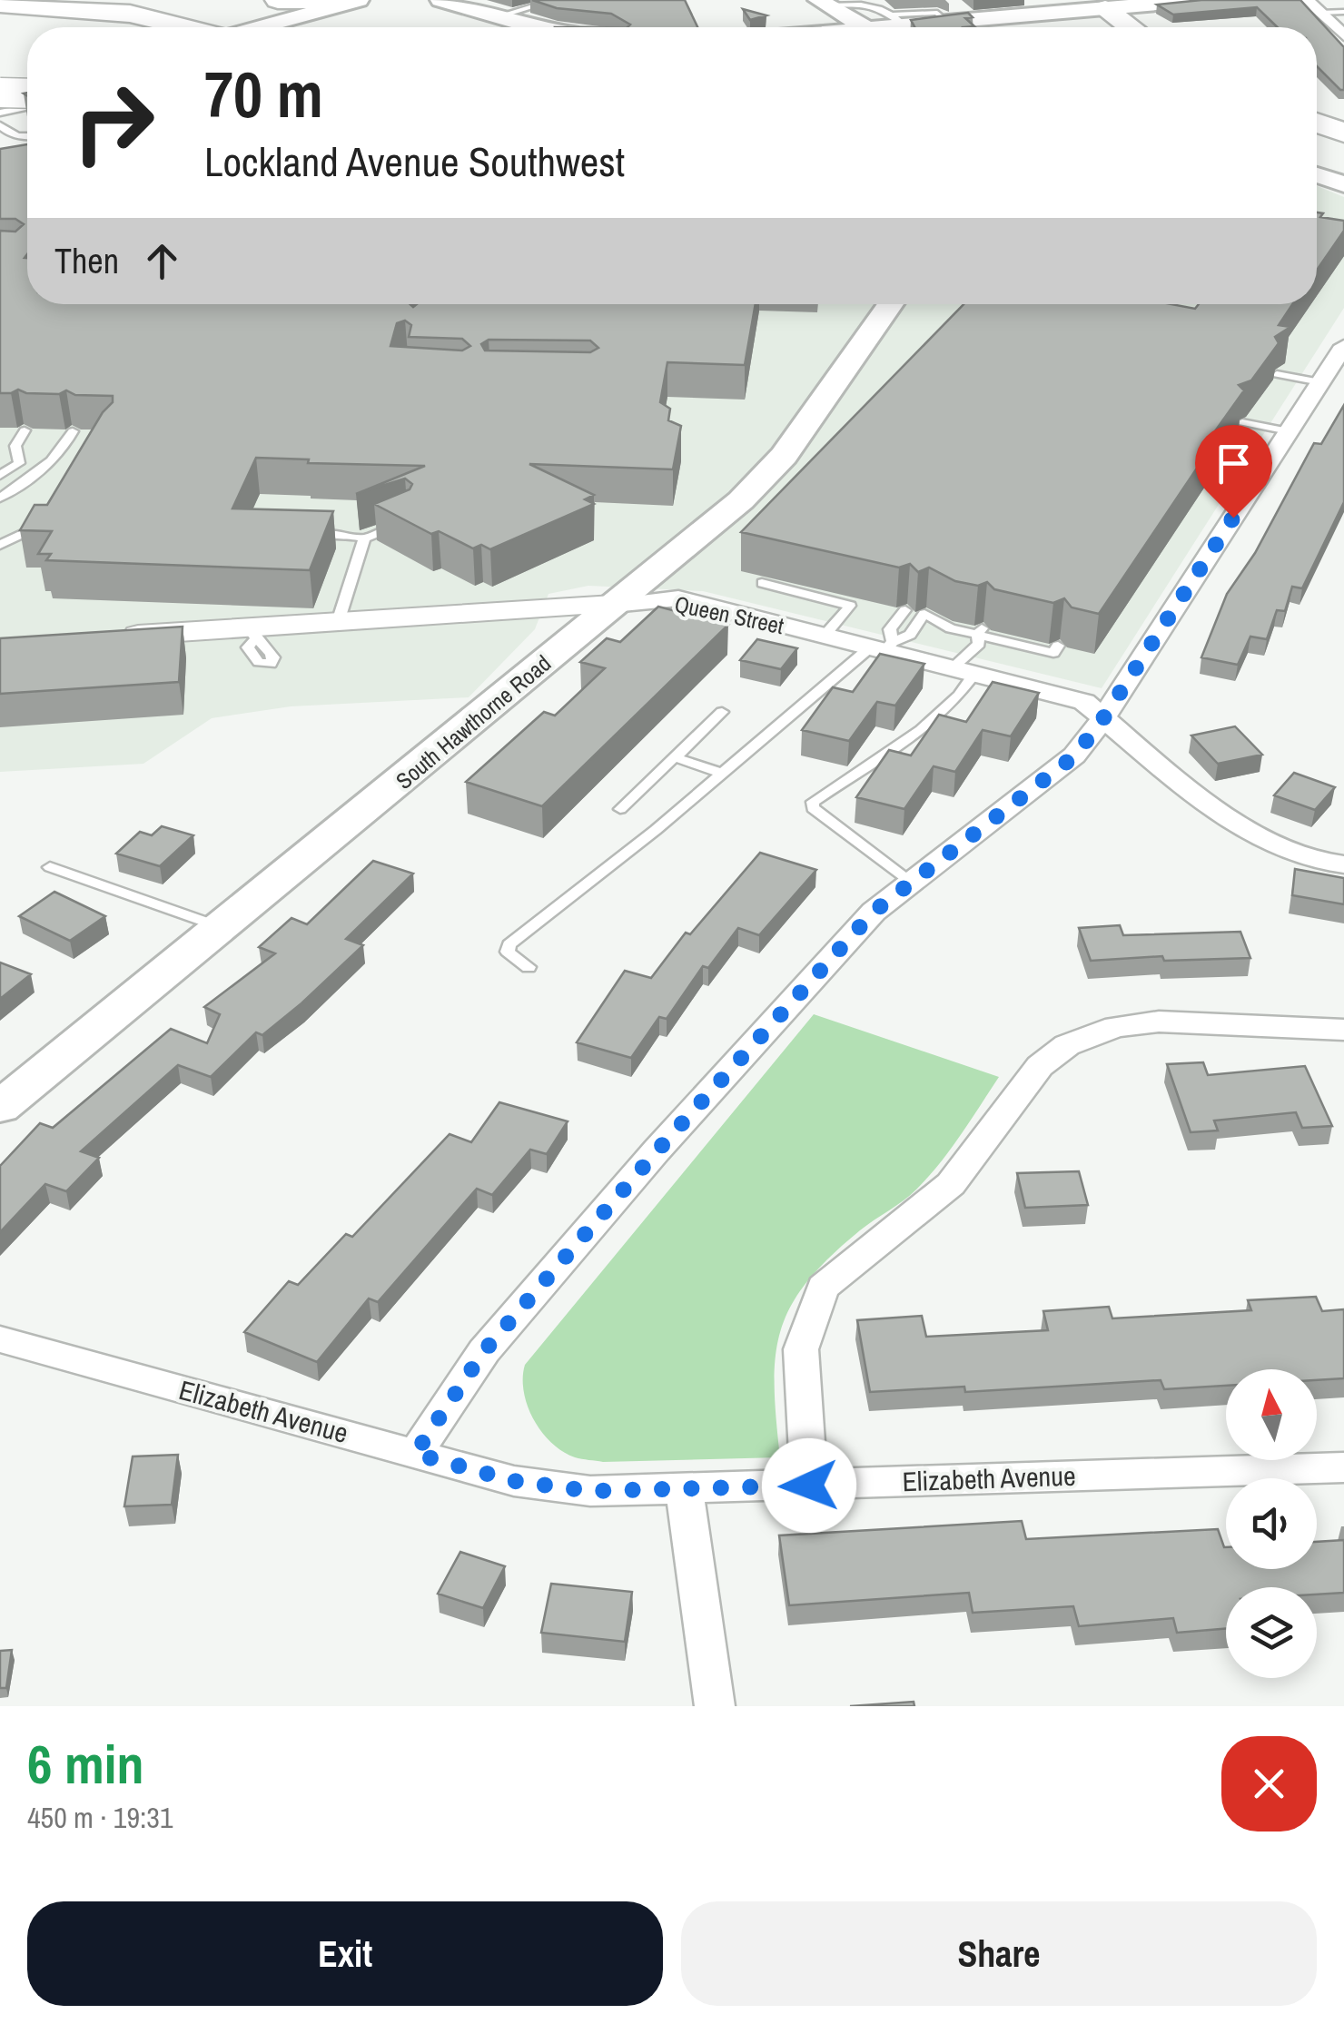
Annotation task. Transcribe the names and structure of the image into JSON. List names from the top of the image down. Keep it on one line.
{"streets":{"main road":["South Hawthorne Road"],"street":["Queen Street","Elizabeth Avenue"]},"crossings":[["Queen Street","South Hawthorne Road"]],"north":"top","page":{"turn":["70 m","Lockland Avenue Southwest"],"then":"Then","heading":["6 min","450 m · 19:31"],"buttons":["Exit","Share"]}}
